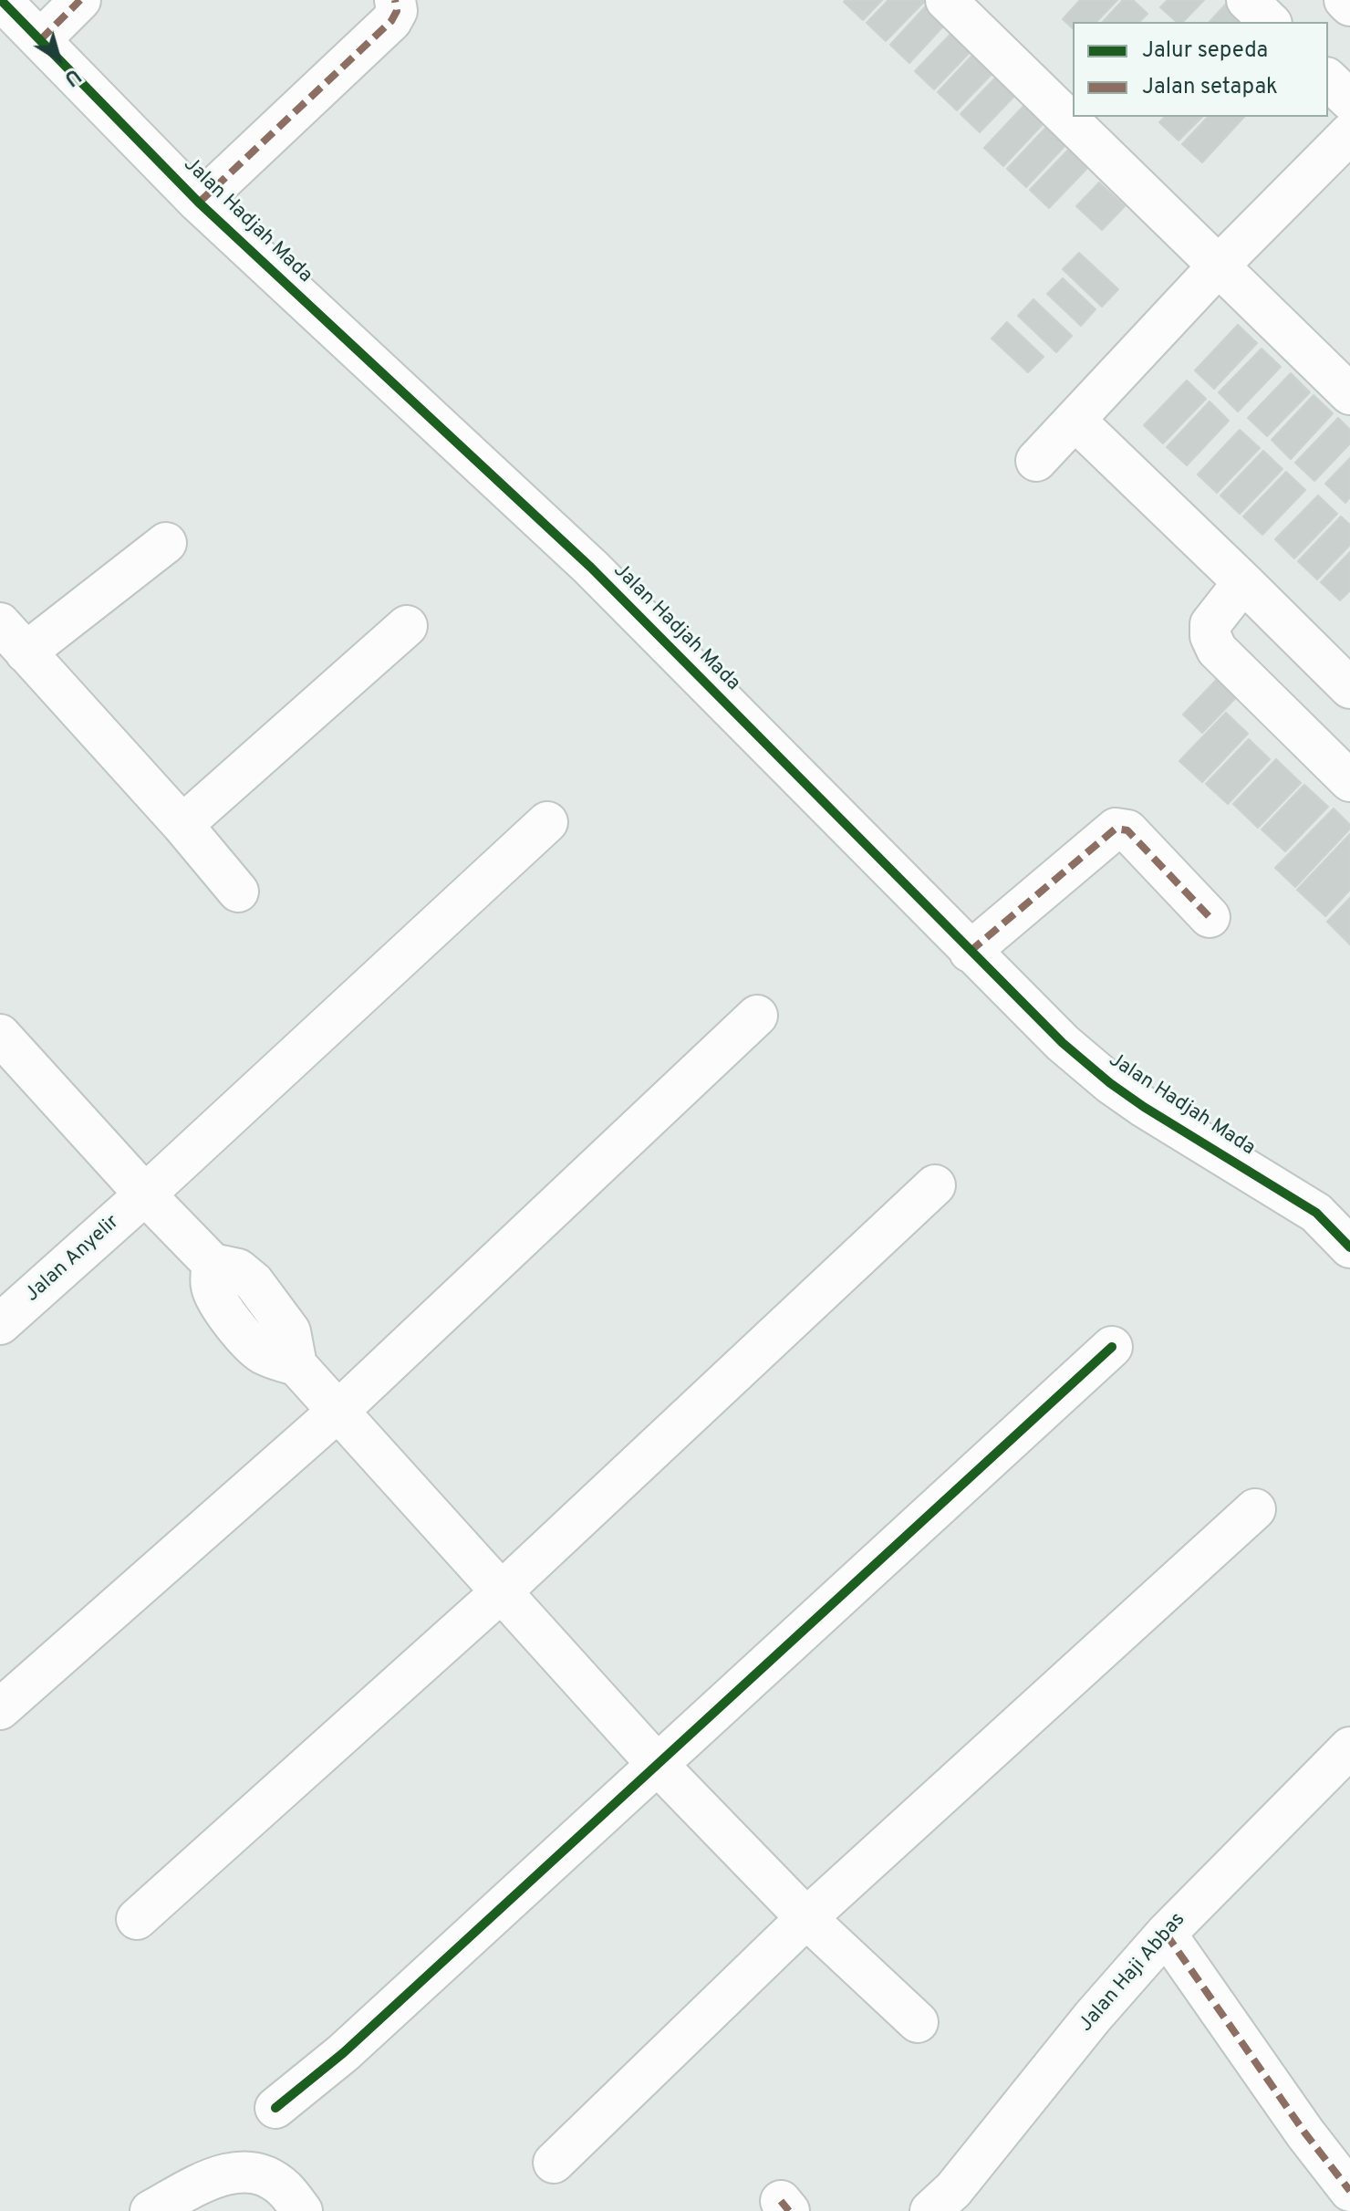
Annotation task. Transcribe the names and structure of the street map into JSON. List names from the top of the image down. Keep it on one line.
{"streets":{"street":["Jalan Hadjah Mada","Jalan Anyelir","Jalan Haji Abbas"]},"legend":["Jalur sepeda","Jalan setapak"],"north":"bottom right"}
